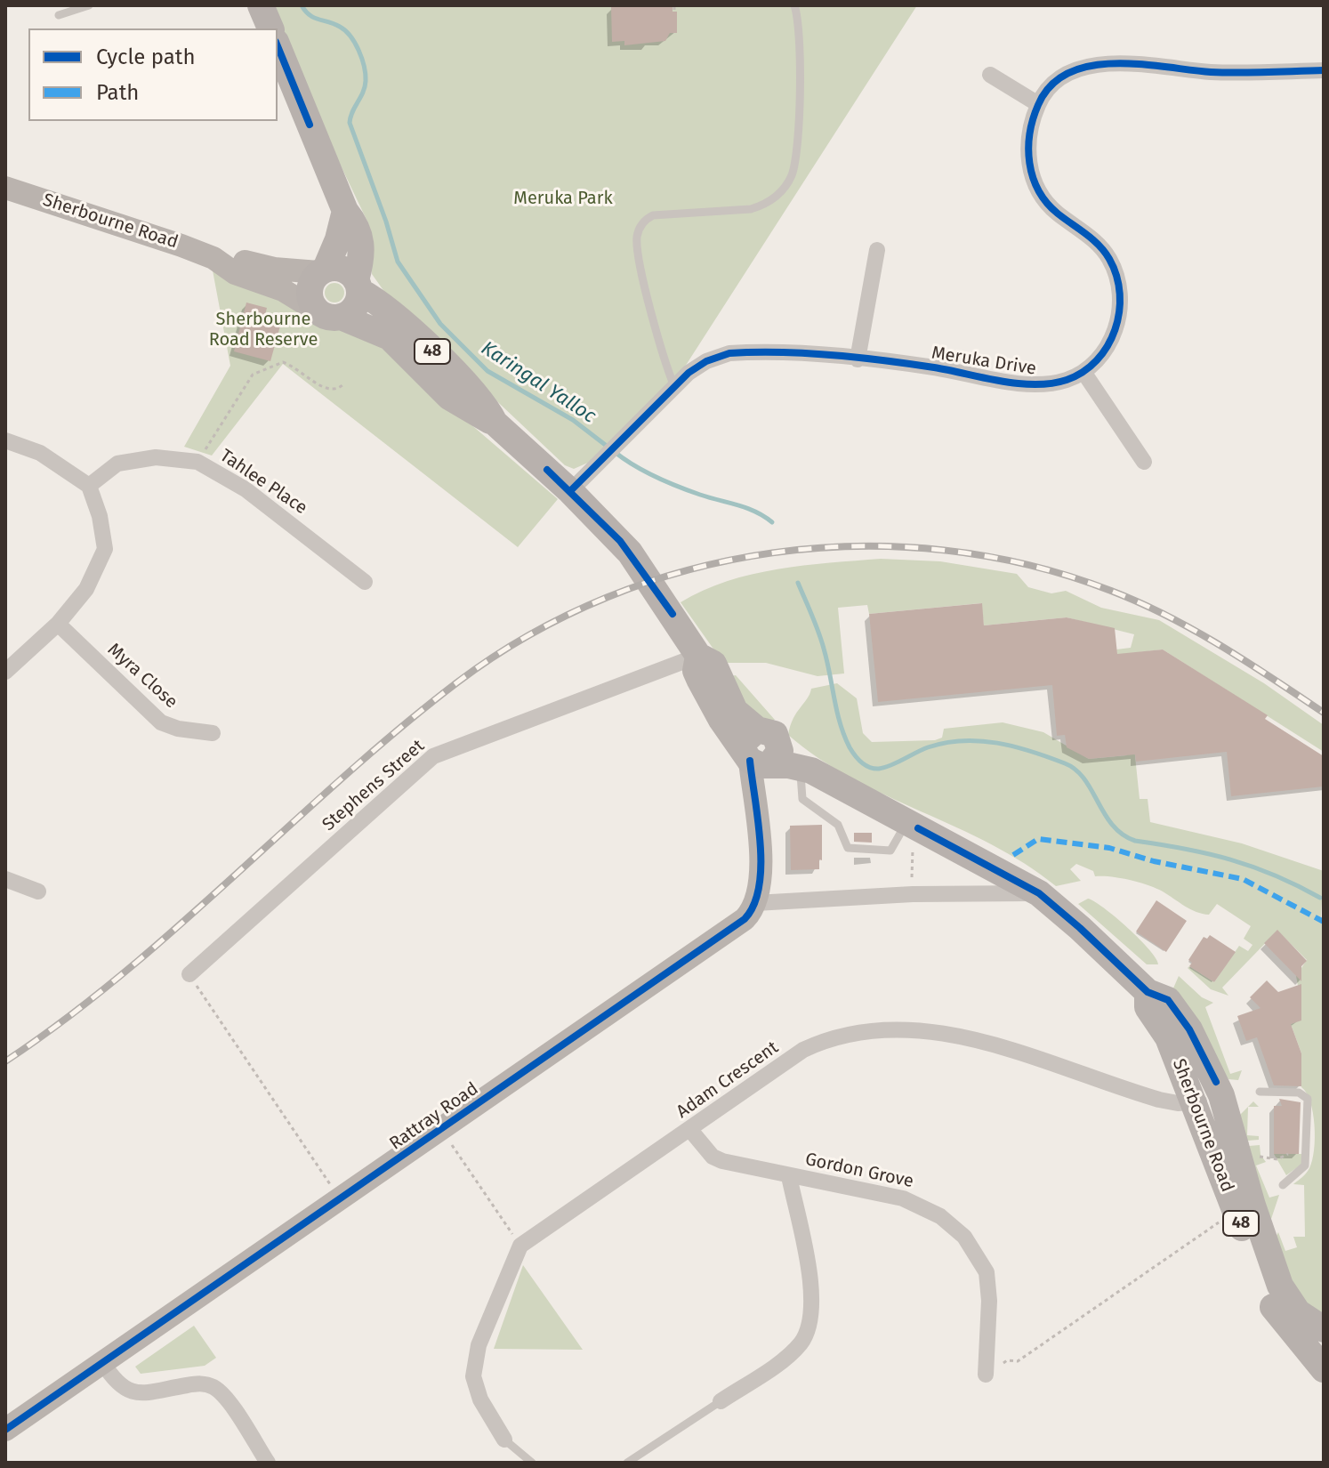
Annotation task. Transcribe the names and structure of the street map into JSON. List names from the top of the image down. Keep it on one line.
{"streets":{"main road":["Sherbourne Road","48"],"street":["Meruka Drive","Tahlee Place","Myra Close","Stephens Street","Adam Crescent","Rattray Road","Gordon Grove"]},"crossings":[["Sherbourne Road","48"],["Sherbourne Road","Meruka Drive"],["Sherbourne Road","Stephens Street"],["Sherbourne Road","Adam Crescent"],["Adam Crescent","Gordon Grove"]],"water":["Karingal Yalloc"],"parks":["Meruka Park","Sherbourne Road Reserve"],"legend":["Cycle path","Path"]}
